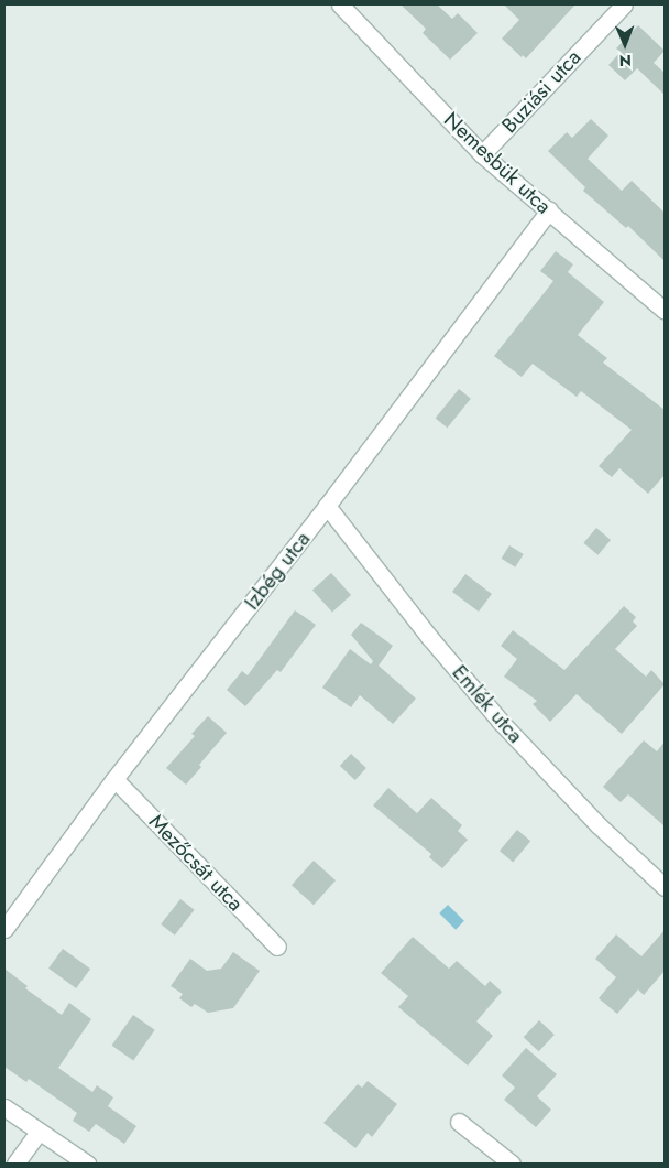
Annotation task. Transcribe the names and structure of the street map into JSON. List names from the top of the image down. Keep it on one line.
{"streets":{"street":["Buziási utca","Nemesbük utca","Izbég utca","Emlék utca","Mezőcsát utca"]},"crossings":[["Buziási utca","Nemesbük utca"],["Nemesbük utca","Izbég utca"],["Izbég utca","Emlék utca"],["Izbég utca","Mezőcsát utca"]],"north":"bottom"}
